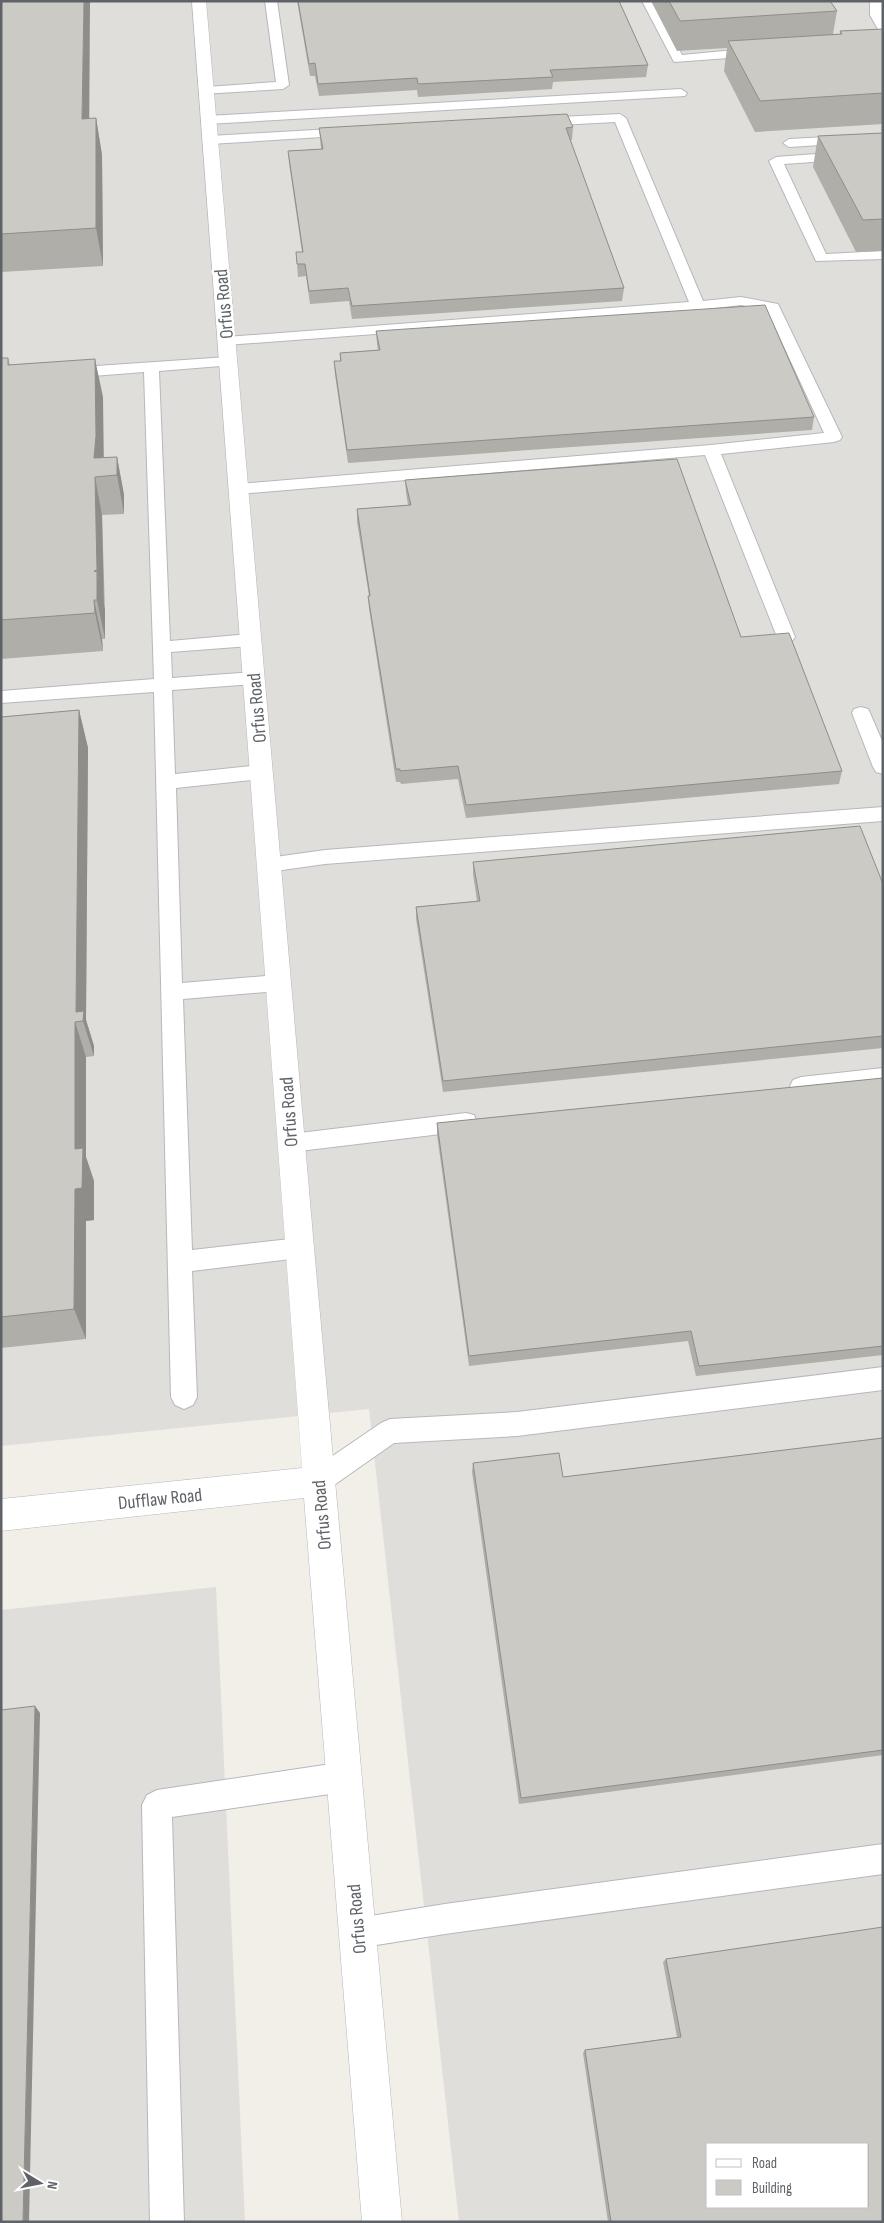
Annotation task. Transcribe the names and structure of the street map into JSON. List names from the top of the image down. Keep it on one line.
{"streets":{"street":["Orfus Road","Dufflaw Road"]},"crossings":[["Orfus Road","Dufflaw Road"]],"legend":["Road","Building"],"north":"right"}
